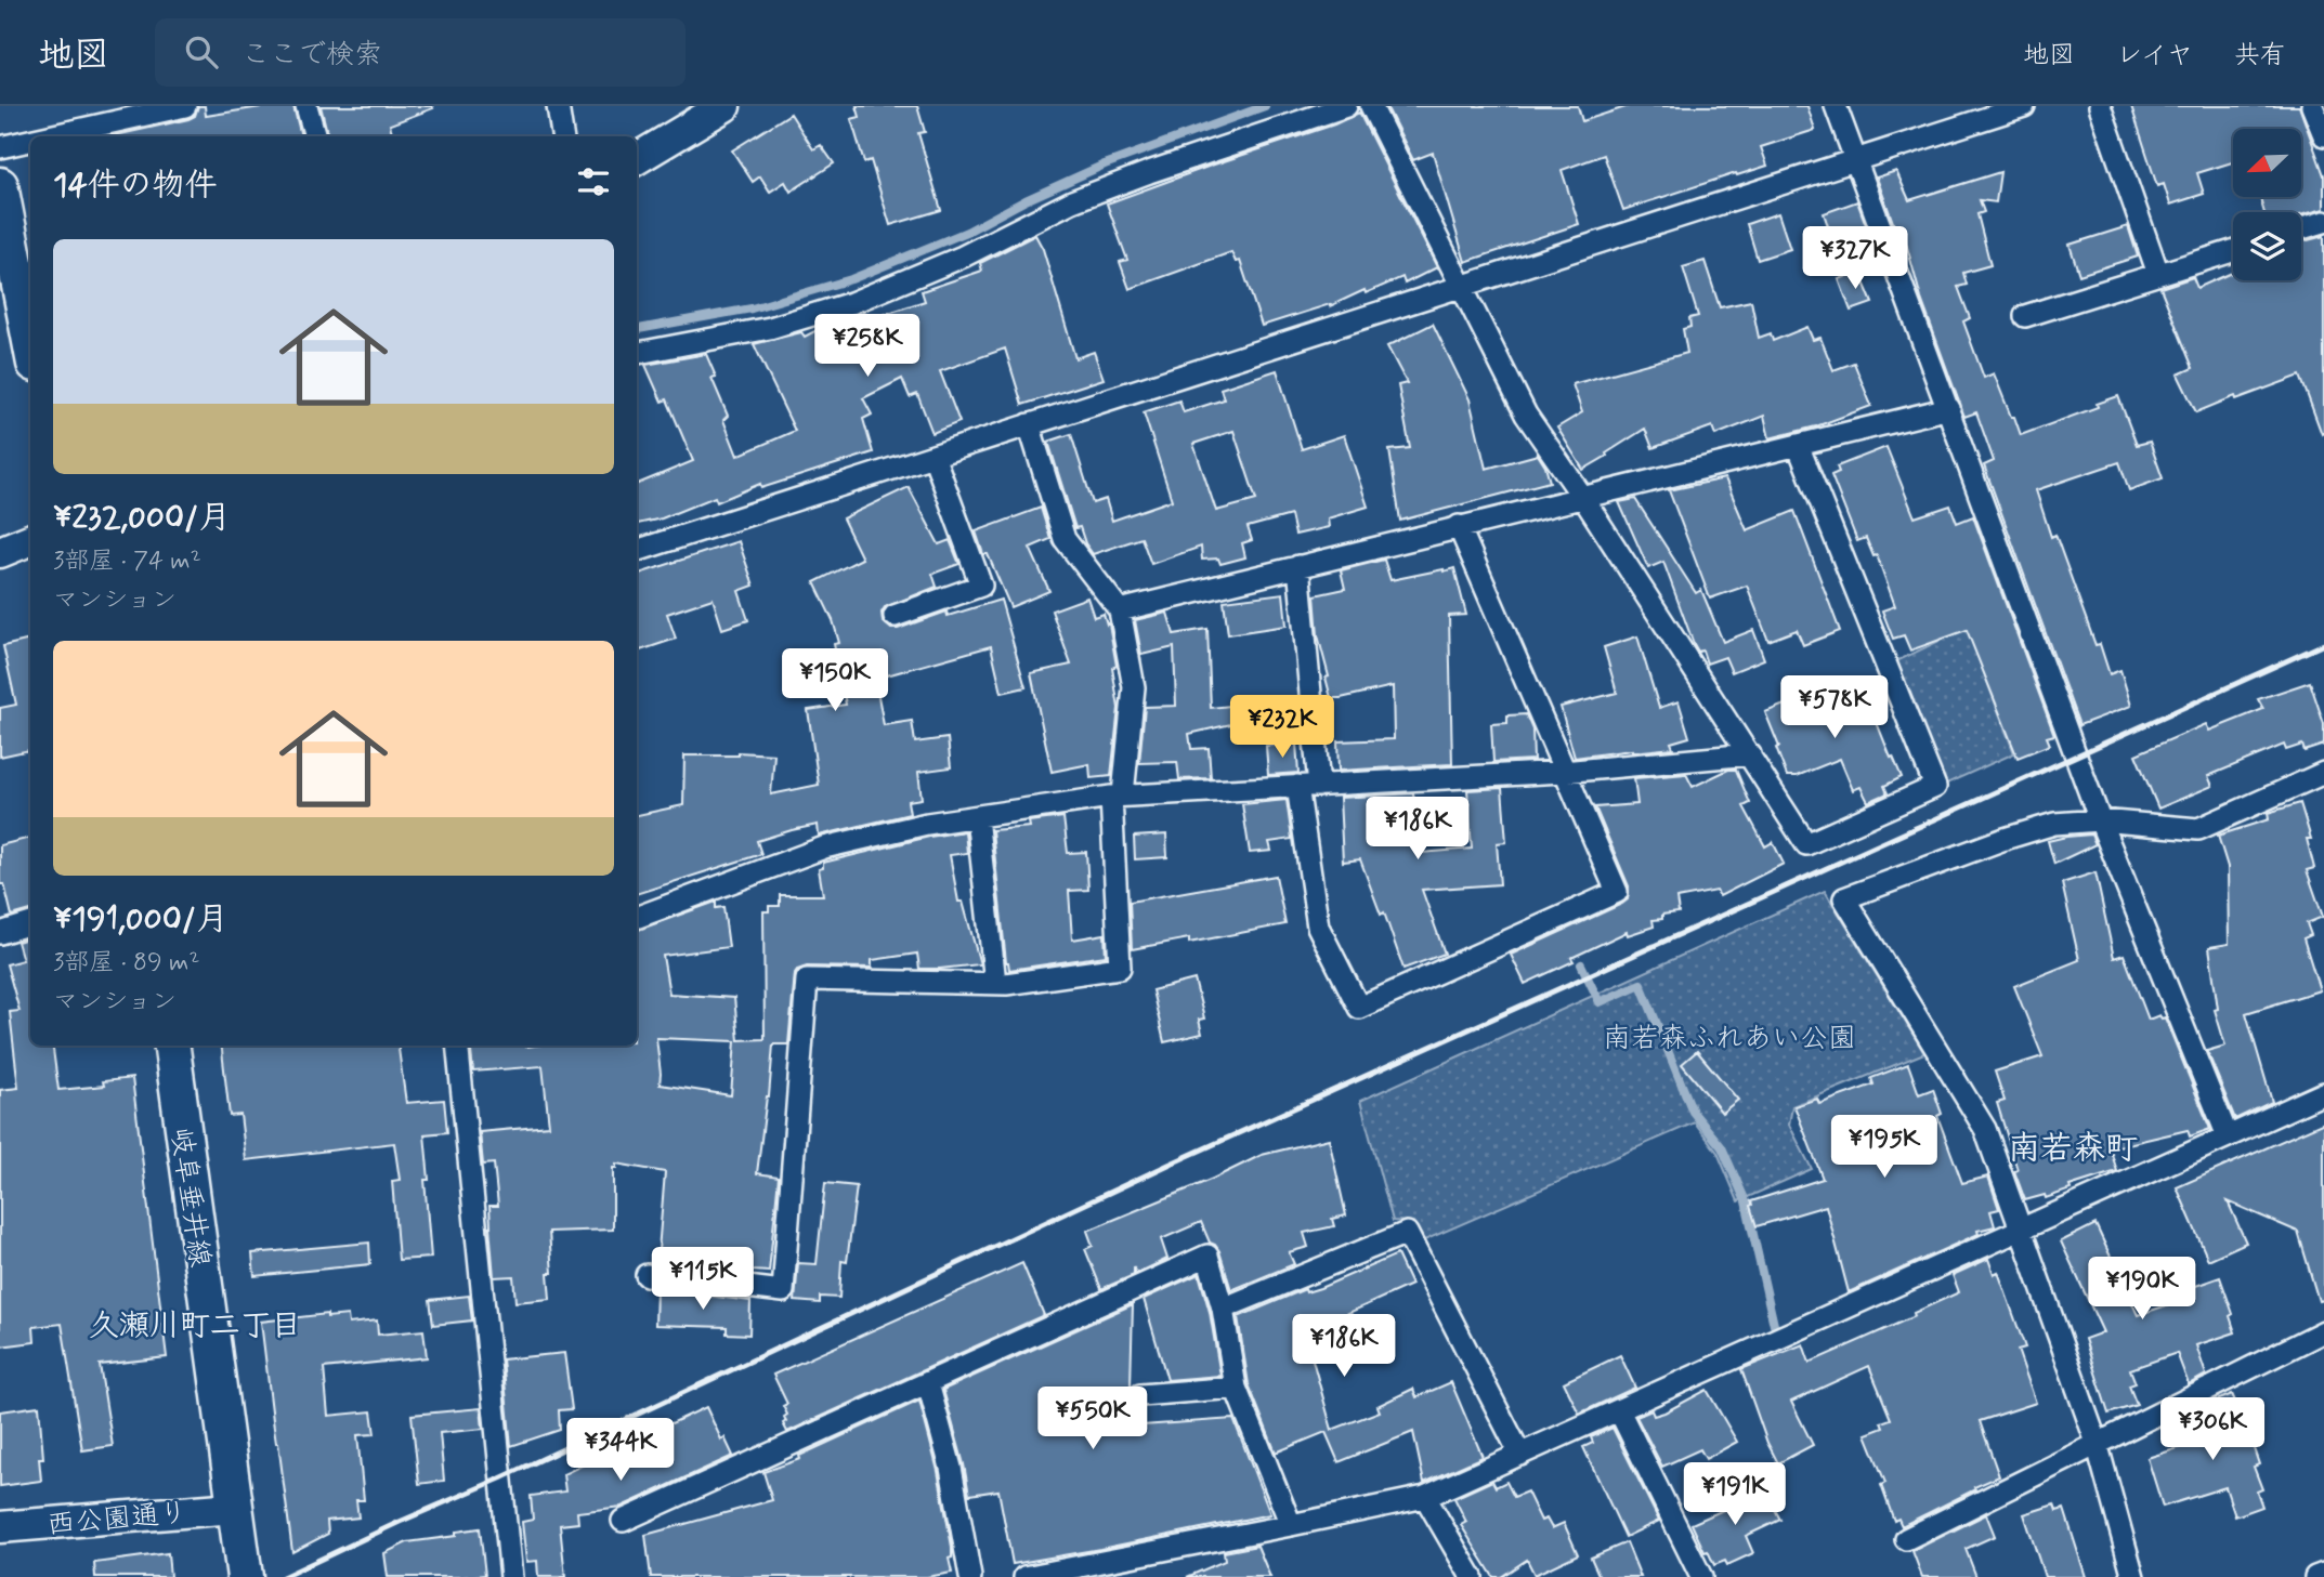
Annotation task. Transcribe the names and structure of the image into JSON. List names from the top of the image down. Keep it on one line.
{"streets":{"main road":["岐阜垂井線"],"street":["西公園通り"]},"crossings":[["岐阜垂井線","西公園通り"]],"districts":["南若森町","久瀬川町二丁目"],"parks":["南若森ふれあい公園"],"north":"bottom left","page":{"header":"地図","search":"ここで検索","nav":["地図","レイヤ","共有"],"heading":"14件の物件","price":["¥327K","¥258K","¥150K","¥578K","¥232K","¥186K","¥195K","¥115K","¥190K","¥186K","¥550K","¥306K","¥344K","¥191K"],"list":[{"name":"¥232,000/月","note":"3部屋 · 74 m² · マンション"},{"name":"¥191,000/月","note":"3部屋 · 89 m² · マンション"}]}}
